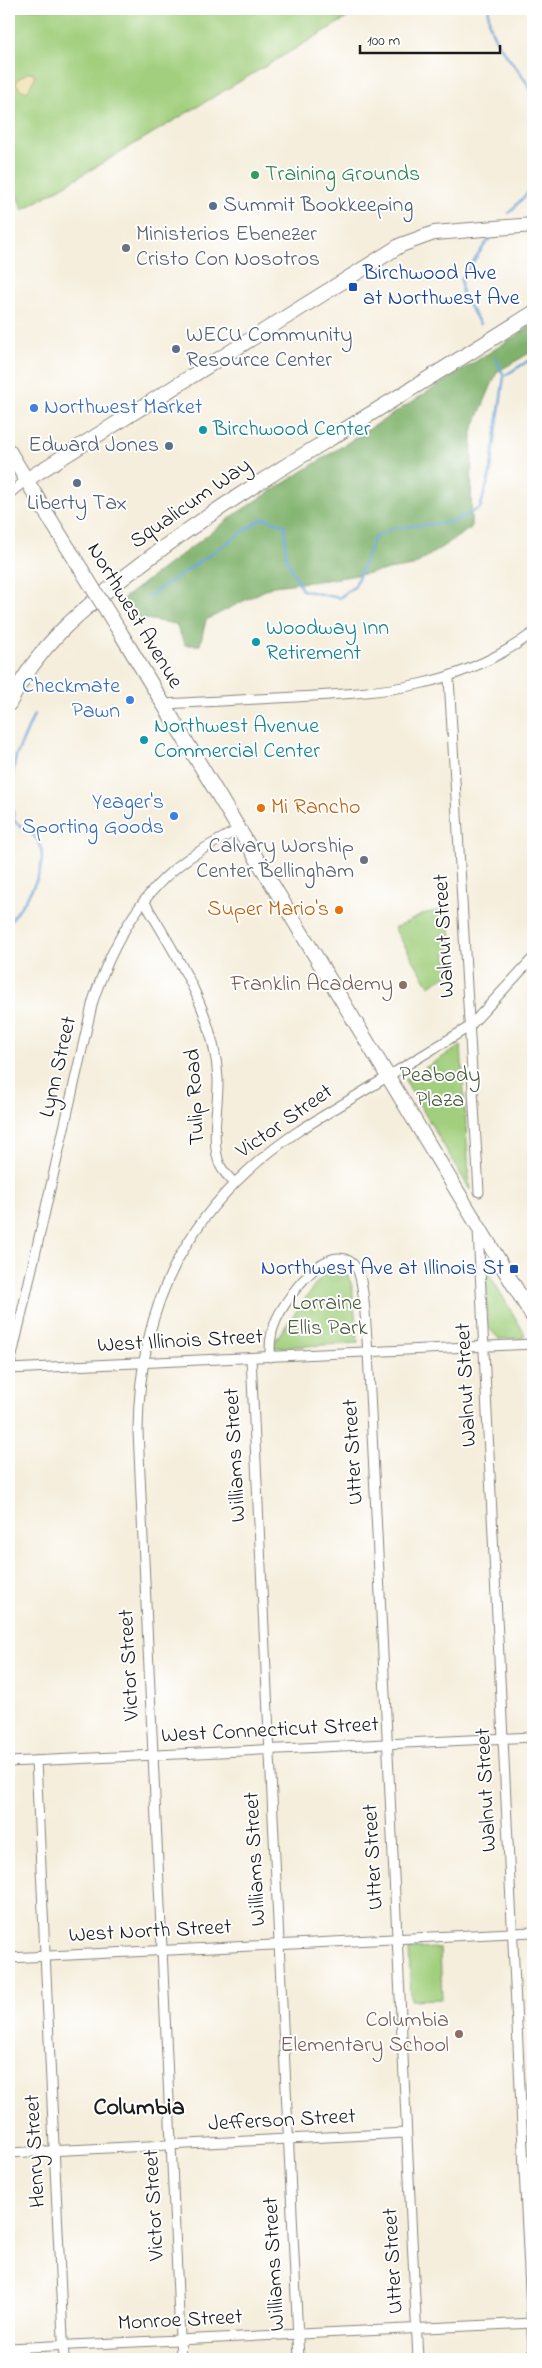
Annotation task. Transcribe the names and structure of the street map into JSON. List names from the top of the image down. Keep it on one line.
{"streets":{"street":["Squalicum Way","Northwest Avenue","Walnut Street","Lynn Street","Tulip Road","Victor Street","West Illinois Street","Utter Street","Williams Street","West Connecticut Street","West North Street","Jefferson Street","Henry Street","Monroe Street"]},"crossings":[["Northwest Avenue","Walnut Street"],["Northwest Avenue","Lynn Street"],["Northwest Avenue","Victor Street"],["Walnut Street","Victor Street"],["Walnut Street","West Illinois Street"],["Walnut Street","West Connecticut Street"],["Walnut Street","West North Street"],["Walnut Street","Monroe Street"],["Lynn Street","Tulip Road"],["Lynn Street","West Illinois Street"],["Tulip Road","Victor Street"],["Victor Street","West Illinois Street"],["Victor Street","West Connecticut Street"],["Victor Street","West North Street"],["Victor Street","Jefferson Street"],["Victor Street","Monroe Street"],["West Illinois Street","Utter Street"],["West Illinois Street","Williams Street"],["Utter Street","West Connecticut Street"],["Utter Street","West North Street"],["Utter Street","Jefferson Street"],["Utter Street","Monroe Street"],["Williams Street","West Connecticut Street"],["Williams Street","West North Street"],["Williams Street","Jefferson Street"],["Williams Street","Monroe Street"],["West Connecticut Street","Henry Street"],["West North Street","Henry Street"],["Jefferson Street","Henry Street"],["Henry Street","Monroe Street"]],"districts":["Columbia"],"parks":["Peabody Plaza","Lorraine Ellis Park"],"places":{"other":["Training Grounds","Summit Bookkeeping","Ministerios Ebenezer Cristo Con Nosotros","WECU Community Resource Center","Northwest Market","Birchwood Center","Edward Jones","Liberty Tax","Woodway Inn Retirement","Checkmate Pawn","Northwest Avenue Commercial Center","Mi Rancho","Yeager's Sporting Goods","Calvary Worship Center Bellingham","Super Mario's","Franklin Academy","Columbia Elementary School"],"transit":["Birchwood Ave at Northwest Ave","Northwest Ave at Illinois St"]},"scale_bar":"100 m"}
